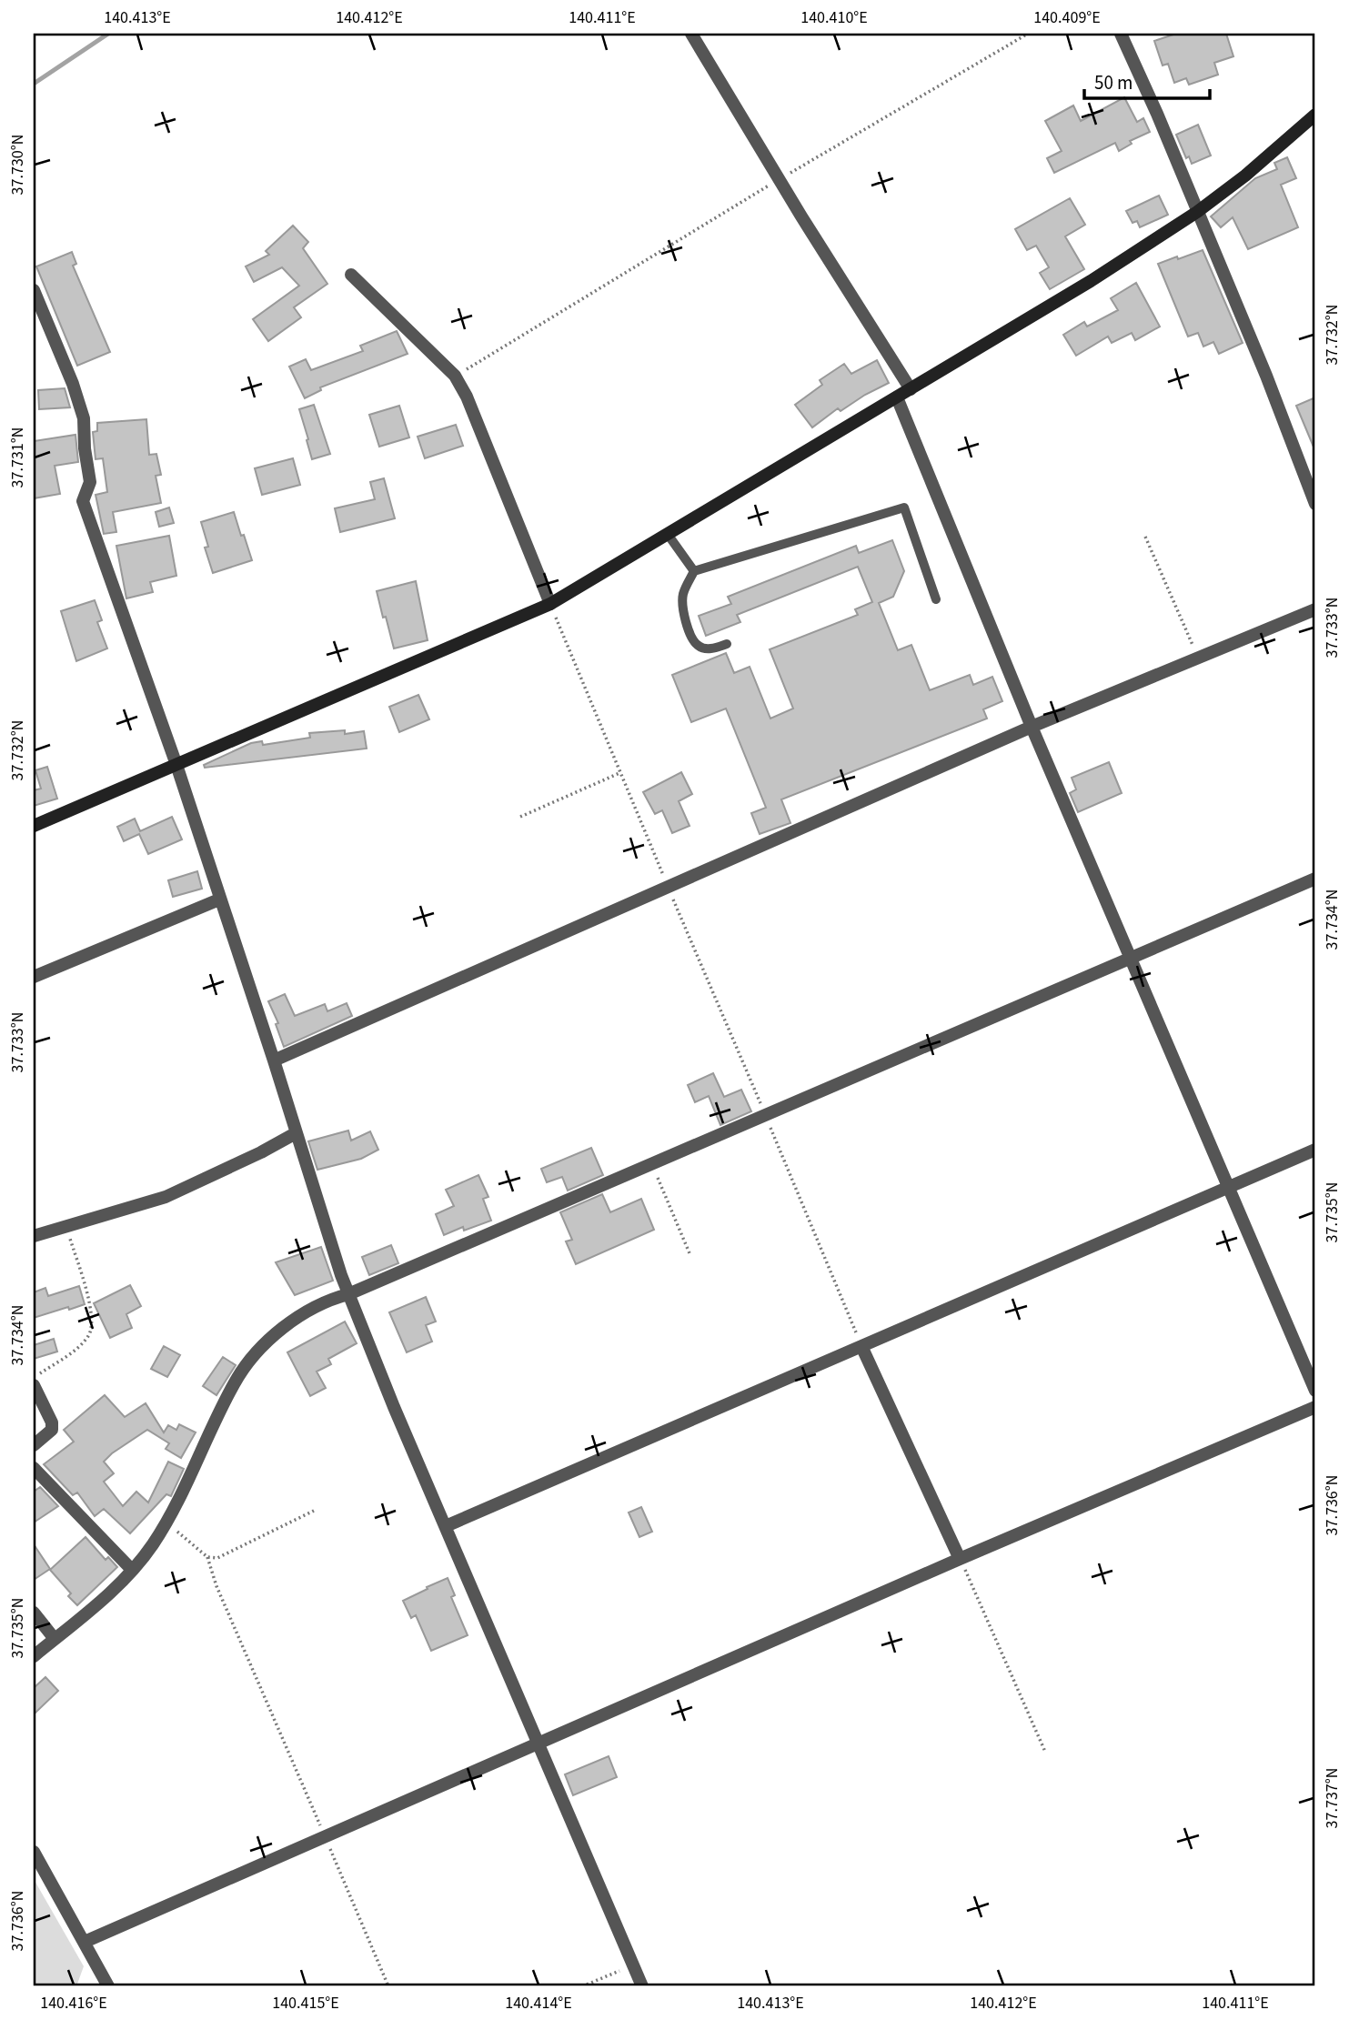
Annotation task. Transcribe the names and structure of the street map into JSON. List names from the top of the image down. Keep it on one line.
{"scale_bar":"50 m","coordinates":["140.413°E","140.412°E","140.411°E","140.410°E","140.409°E","37.730°N","37.732°N","37.731°N","37.733°N","37.734°N","37.735°N","37.736°N","37.737°N","140.416°E","140.415°E","140.414°E"]}
